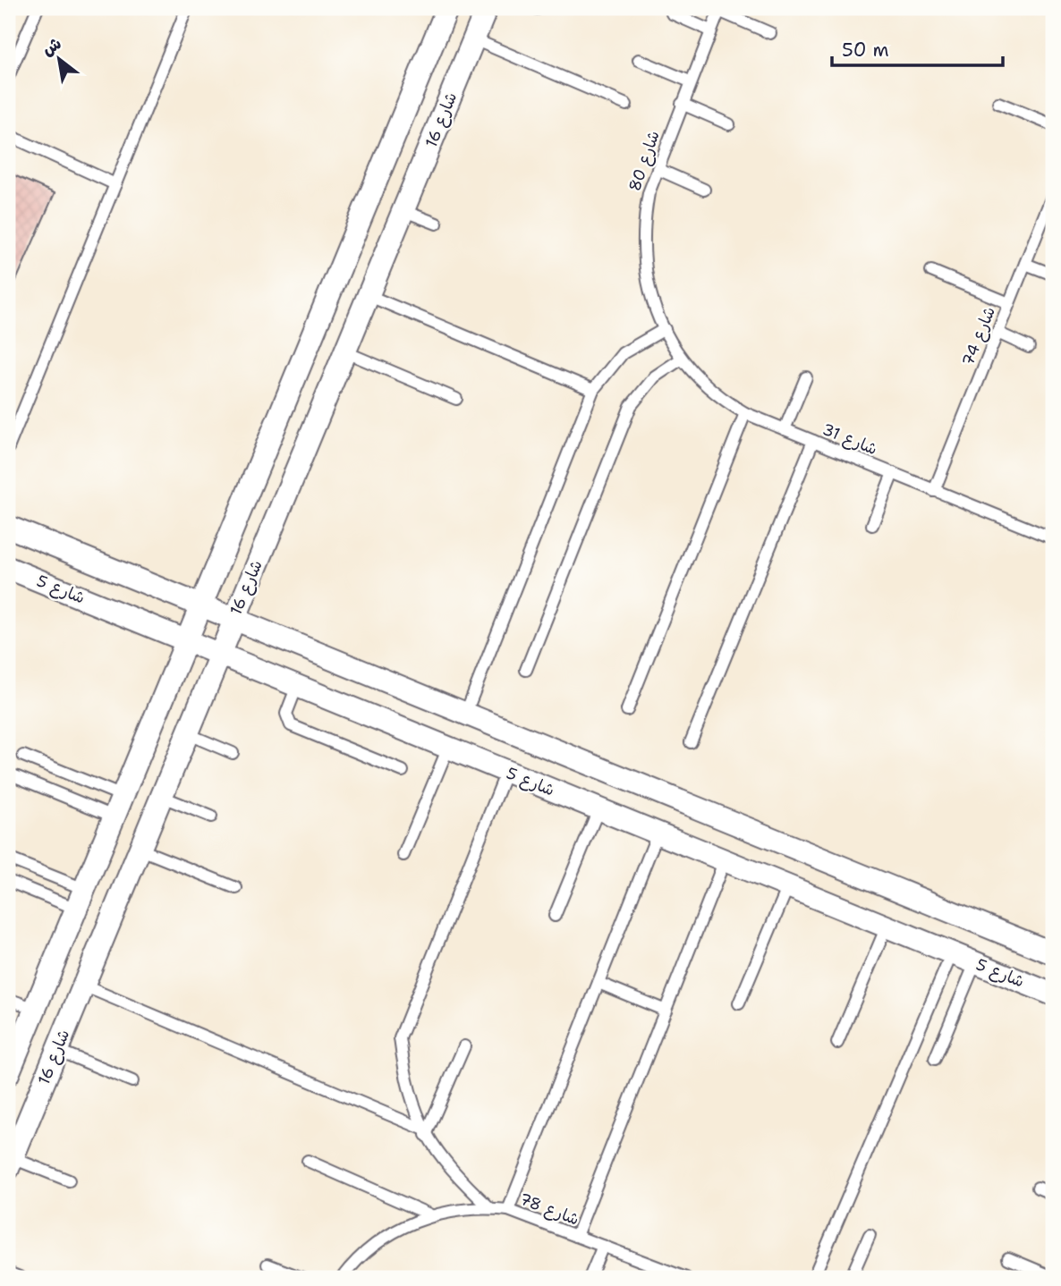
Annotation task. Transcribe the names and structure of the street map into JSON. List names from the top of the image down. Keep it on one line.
{"streets":{"street":["شارع 16","شارع 5"],"lane":["شارع 80","شارع 74","شارع 31","شارع 78"]},"crossings":[["شارع 16","شارع 5"],["شارع 80","شارع 31"],["شارع 74","شارع 31"]],"scale_bar":"50 m","north":"top left"}
